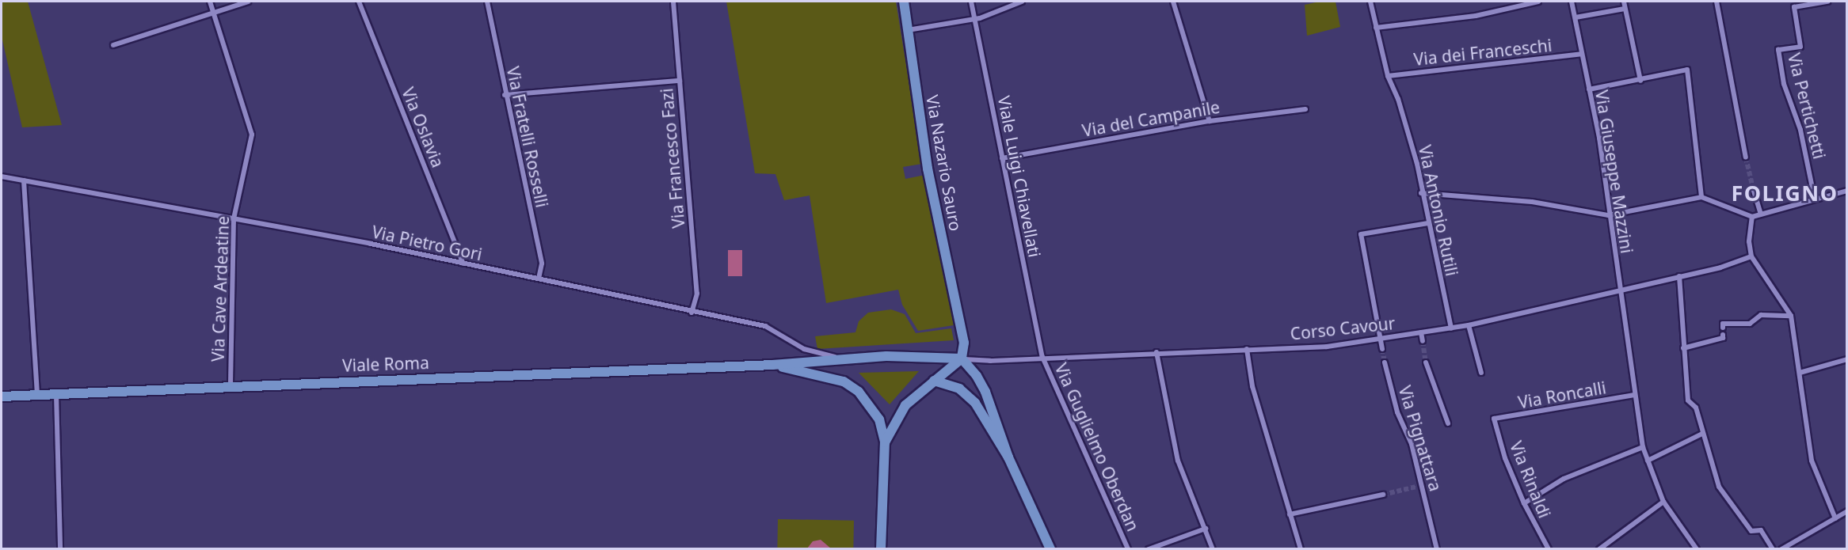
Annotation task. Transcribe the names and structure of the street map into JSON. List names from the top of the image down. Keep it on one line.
{"streets":{"main road":["Via Nazario Sauro","Viale Roma"],"street":["Via dei Franceschi","Via Pertichetti","Via del Campanile","Via Oslavia","Via Fratelli Rosselli","Via Francesco Fazi","Via Giuseppe Mazzini","Viale Luigi Chiavellati","Via Antonio Rutili","Via Pietro Gori","Via Cave Ardeatine","Corso Cavour","Via Roncalli","Via Pignattara","Via Guglielmo Oberdan","Via Rinaldi"]},"crossings":[["Via dei Franceschi","Via Giuseppe Mazzini"],["Via dei Franceschi","Via Antonio Rutili"],["Via del Campanile","Viale Luigi Chiavellati"],["Via Oslavia","Via Pietro Gori"],["Via Fratelli Rosselli","Via Pietro Gori"],["Via Francesco Fazi","Via Pietro Gori"],["Via Nazario Sauro","Corso Cavour"],["Via Giuseppe Mazzini","Corso Cavour"],["Via Giuseppe Mazzini","Via Roncalli"],["Viale Luigi Chiavellati","Corso Cavour"],["Viale Luigi Chiavellati","Via Guglielmo Oberdan"],["Via Antonio Rutili","Corso Cavour"],["Via Pietro Gori","Via Cave Ardeatine"],["Via Cave Ardeatine","Viale Roma"],["Corso Cavour","Via Guglielmo Oberdan"],["Via Roncalli","Via Rinaldi"]],"districts":["FOLIGNO"]}
